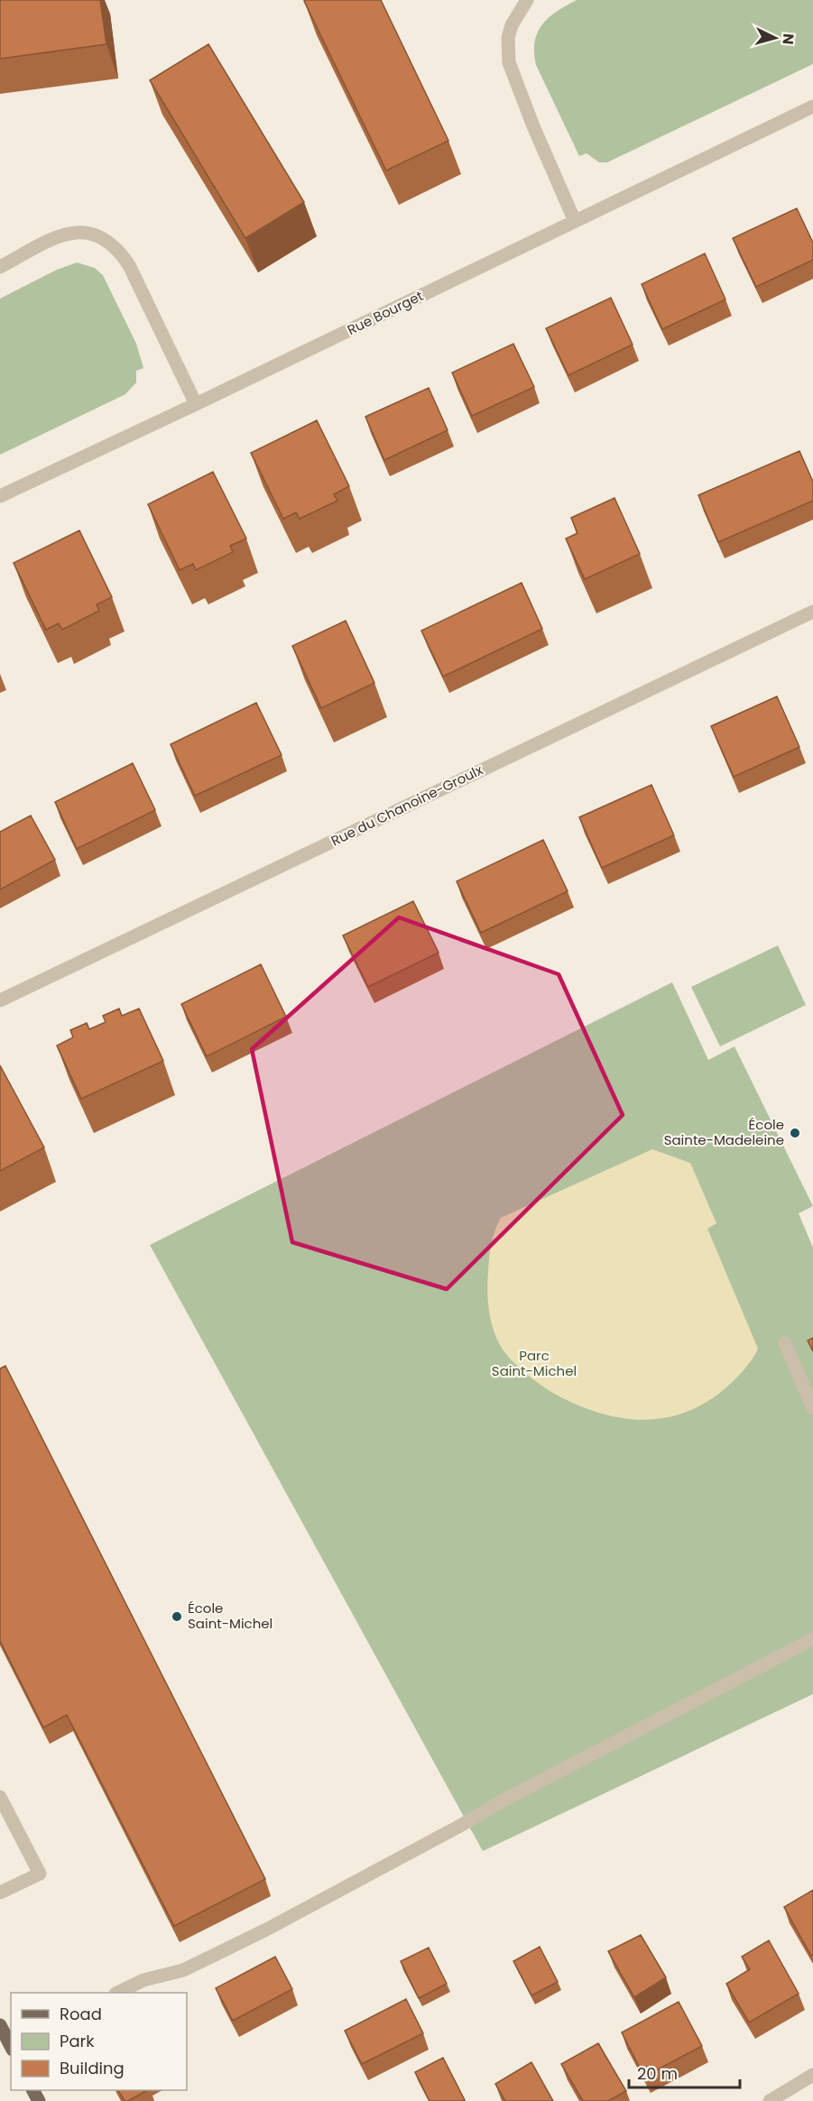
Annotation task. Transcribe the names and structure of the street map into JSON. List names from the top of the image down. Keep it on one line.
{"streets":{"street":["Rue Bourget","Rue du Chanoine-Groulx"]},"parks":["Parc Saint-Michel"],"places":["École Sainte-Madeleine","École Saint-Michel"],"legend":["Road","Park","Building"],"scale_bar":"20 m","north":"right"}
